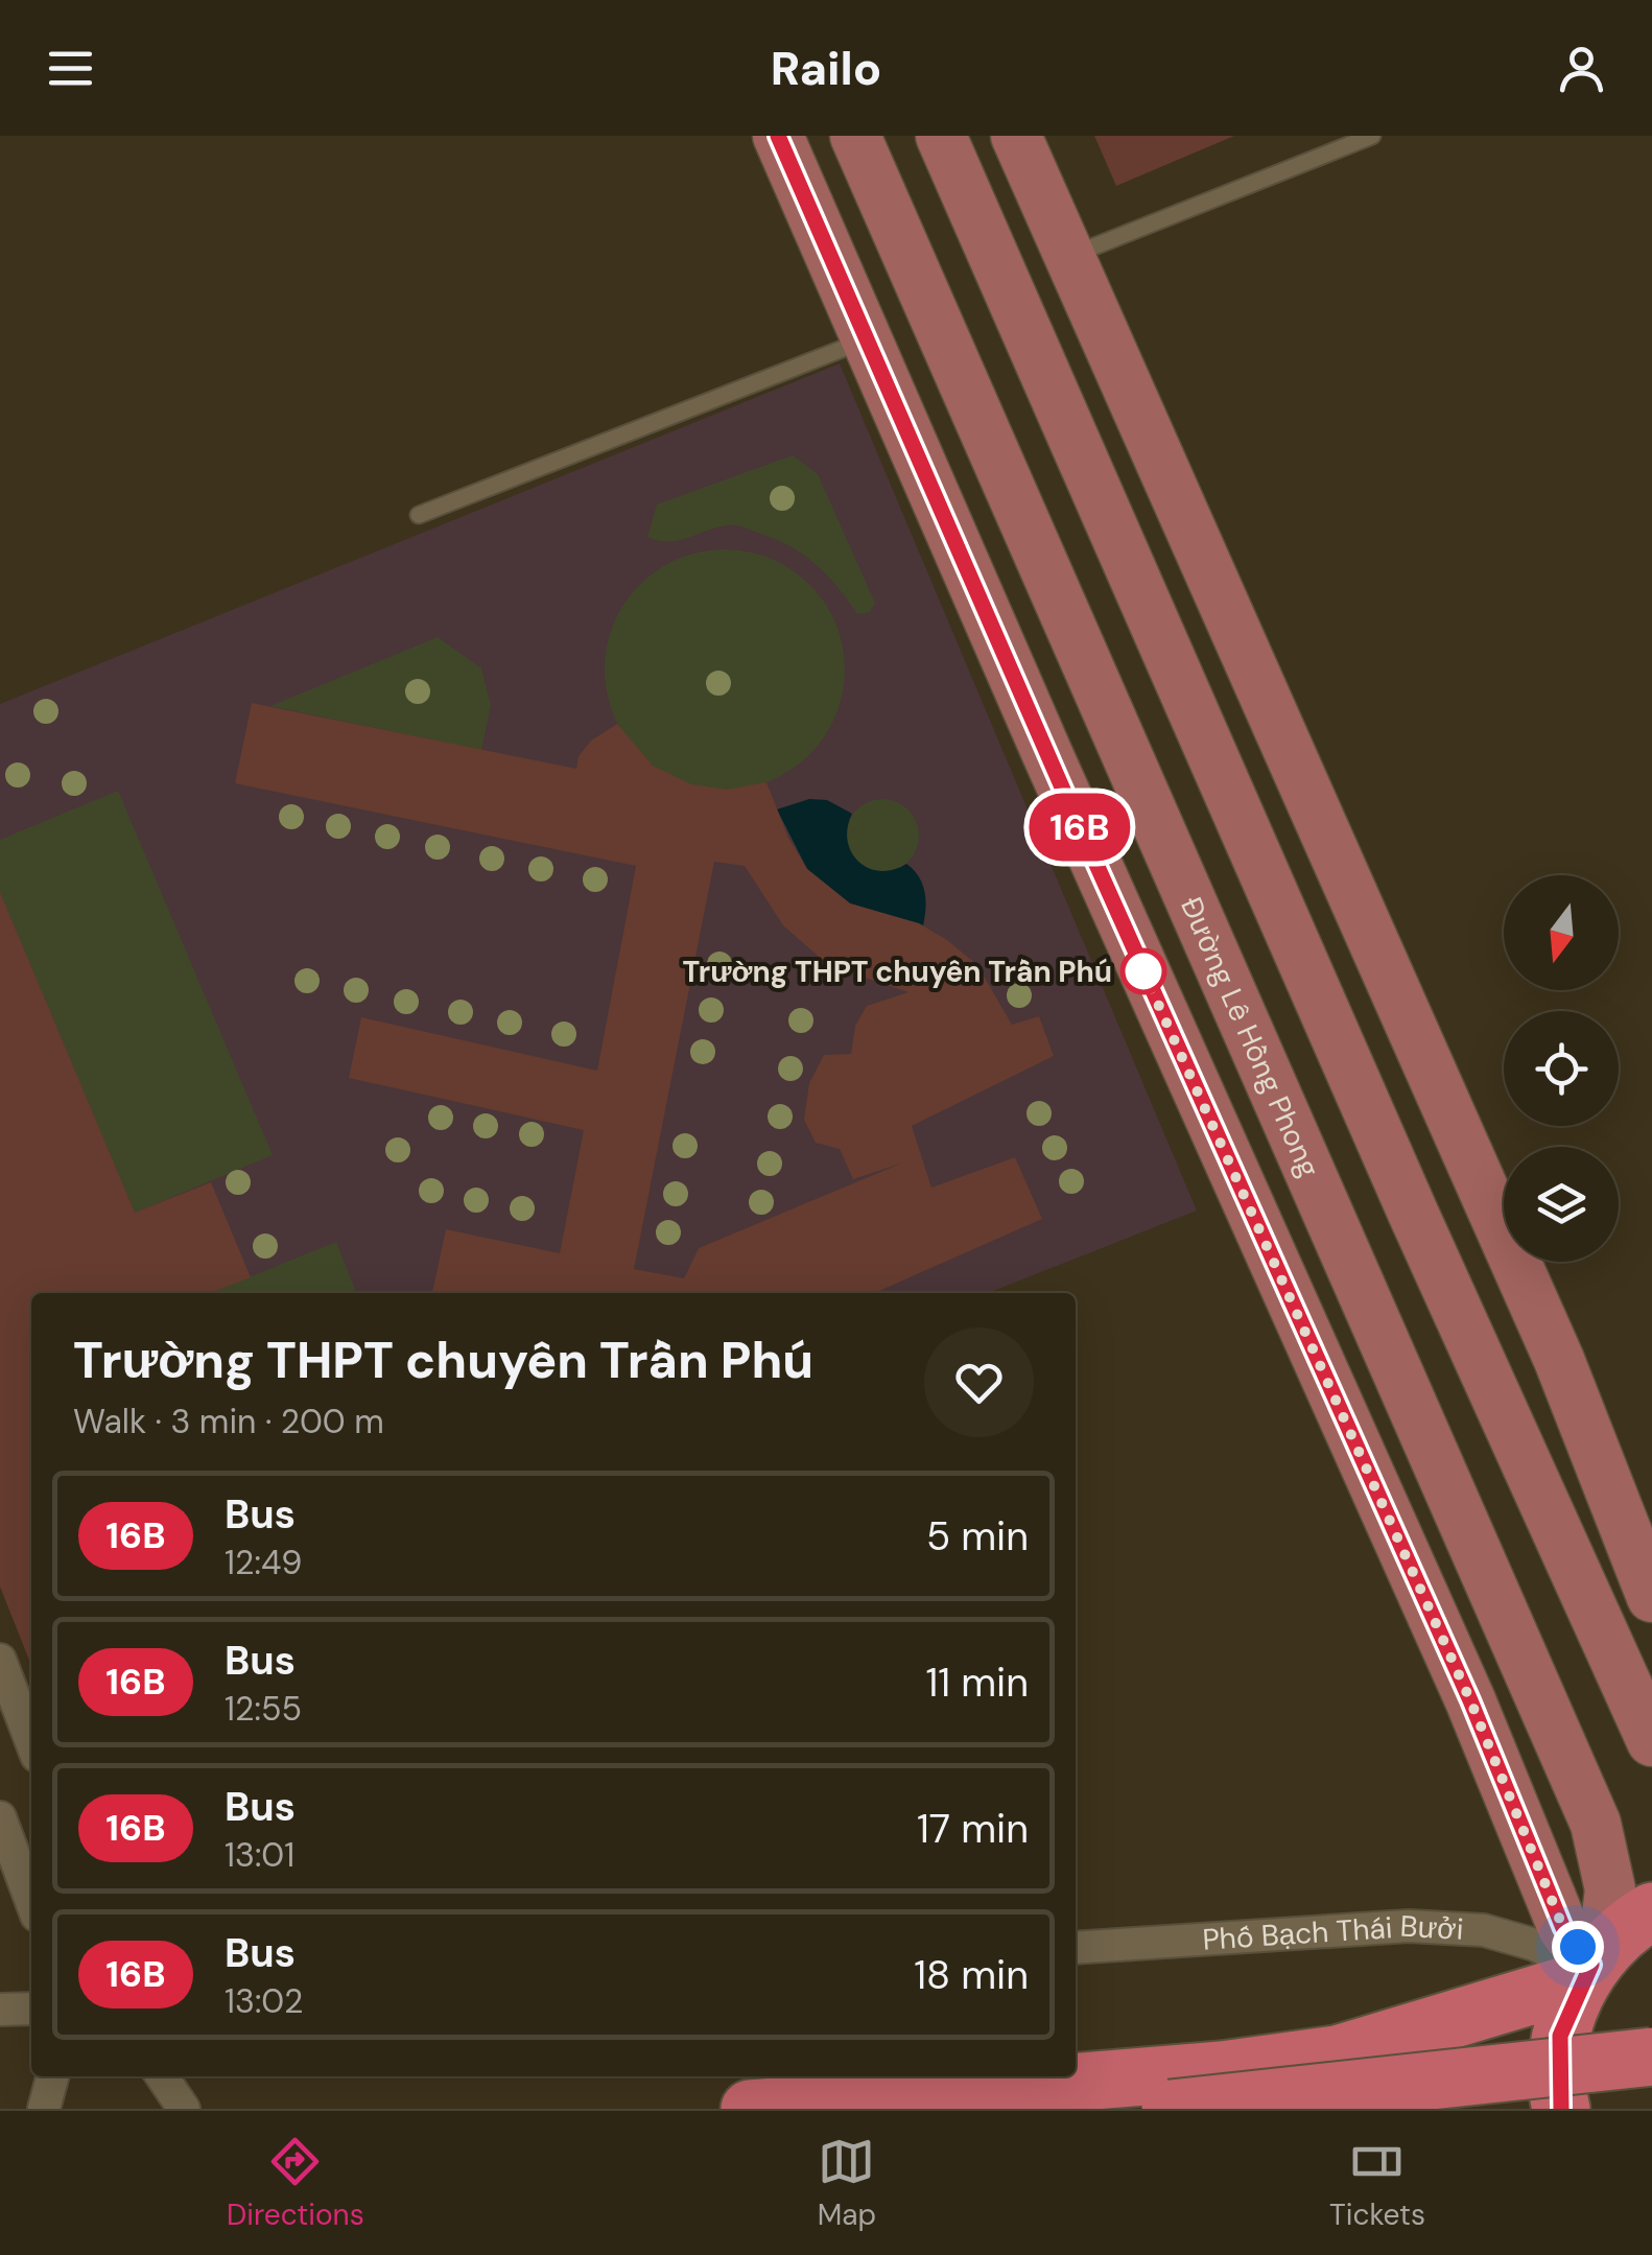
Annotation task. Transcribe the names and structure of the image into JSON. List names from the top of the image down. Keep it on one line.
{"streets":{"main road":["Đường Lê Hồng Phong"],"street":["Phố Bạch Thái Bưởi"]},"crossings":[["Đường Lê Hồng Phong","Phố Bạch Thái Bưởi"]],"places":["Trường THPT chuyên Trần Phú"],"lines":["bus line 16B"],"north":"bottom","page":{"header":"Railo","on_map":"16B","heading":["Trường THPT chuyên Trần Phú","Walk · 3 min · 200 m"],"list":[{"mark":"16B","name":"Bus","note":"12:49","value":"5 min"},{"mark":"16B","name":"Bus","note":"12:55","value":"11 min"},{"mark":"16B","name":"Bus","note":"13:01","value":"17 min"},{"mark":"16B","name":"Bus","note":"13:02","value":"18 min"}],"tabs":["Directions","Map","Tickets"]}}
